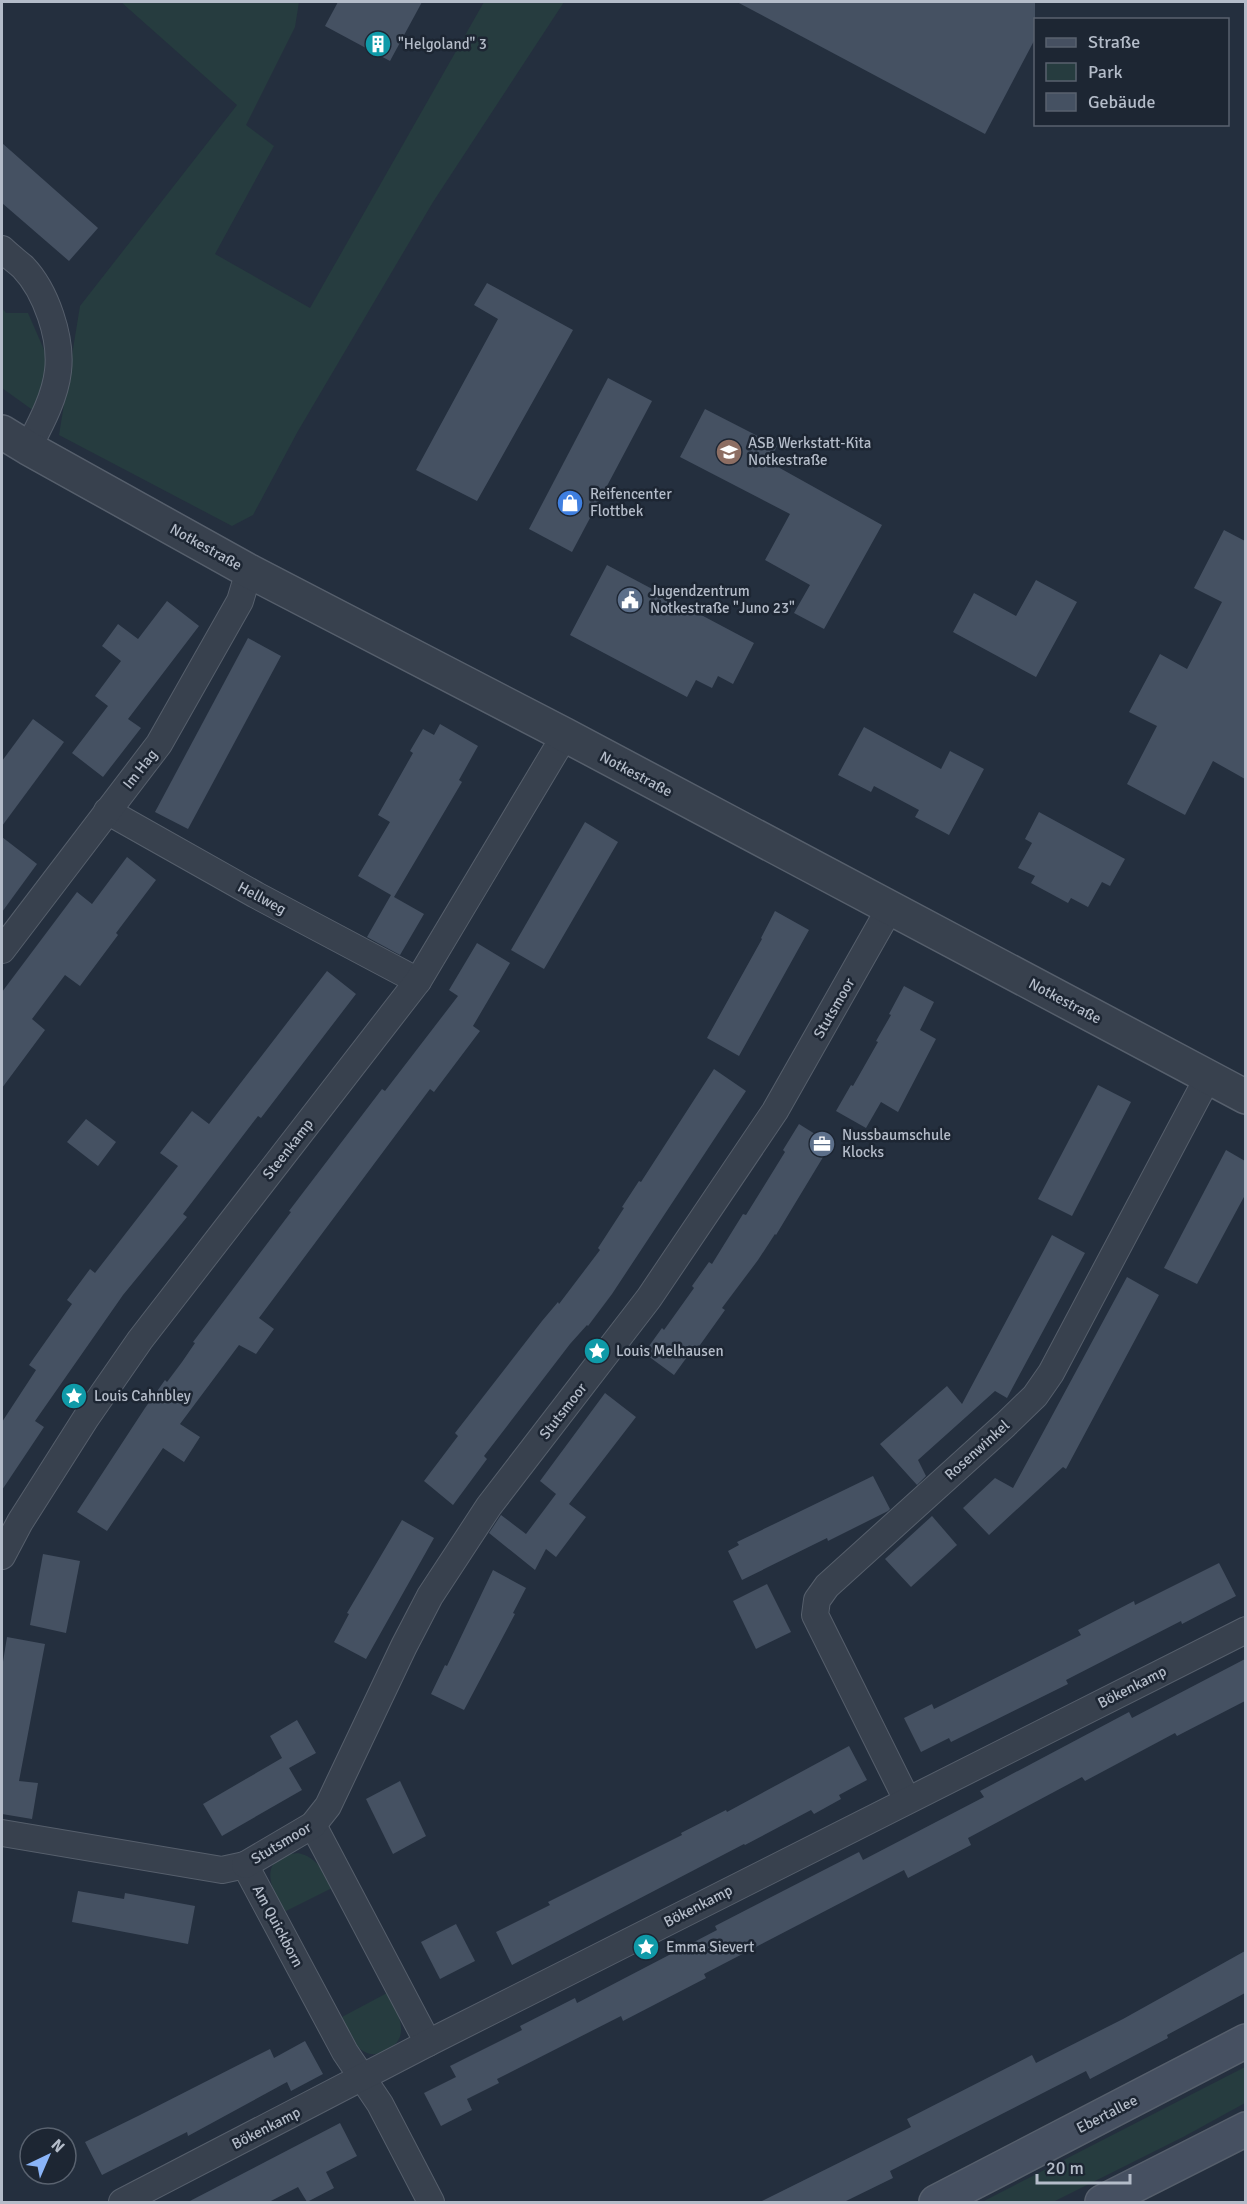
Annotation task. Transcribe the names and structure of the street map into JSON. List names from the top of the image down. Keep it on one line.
{"streets":{"main road":["Ebertallee"],"street":["Notkestraße","Im Hag","Hellweg","Stutsmoor","Steenkamp","Rosenwinkel","Bökenkamp","Am Quickborn"]},"crossings":[["Notkestraße","Im Hag"],["Notkestraße","Stutsmoor"],["Notkestraße","Steenkamp"],["Notkestraße","Rosenwinkel"],["Im Hag","Hellweg"],["Hellweg","Steenkamp"],["Stutsmoor","Am Quickborn"],["Rosenwinkel","Bökenkamp"],["Bökenkamp","Am Quickborn"]],"places":{"building":["\"Helgoland\" 3"],"school or university":["ASB Werkstatt-Kita Notkestraße"],"shop":["Reifencenter Flottbek"],"public building":["Jugendzentrum Notkestraße \"Juno 23\""],"office":["Nussbaumschule Klocks"],"place":["Louis Melhausen","Louis Cahnbley","Emma Sievert"]},"legend":["Straße","Park","Gebäude"],"scale_bar":"20 m","north":"top right"}
